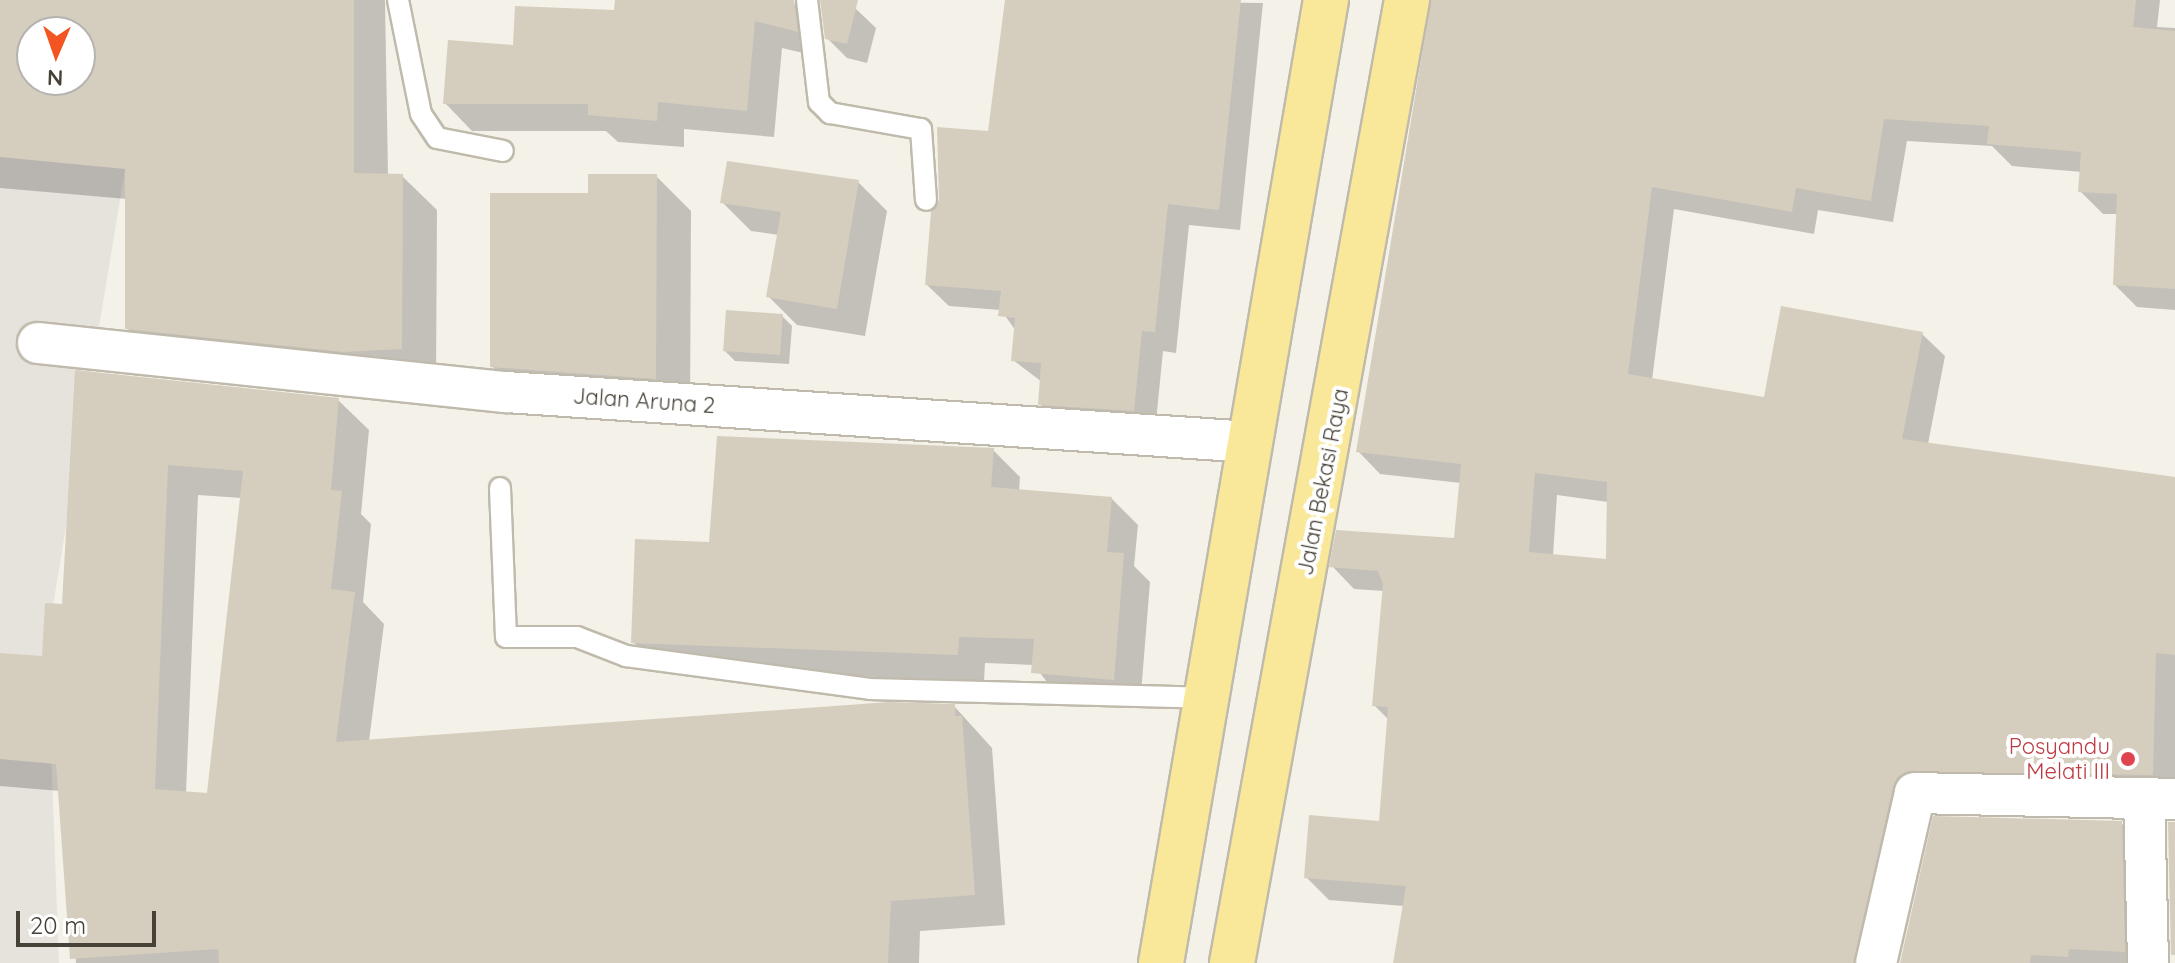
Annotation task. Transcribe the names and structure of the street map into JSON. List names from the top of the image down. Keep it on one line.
{"streets":{"main road":["Jalan Bekasi Raya"],"street":["Jalan Aruna 2"]},"places":["Posyandu Melati III"],"scale_bar":"20 m","north":"bottom"}
